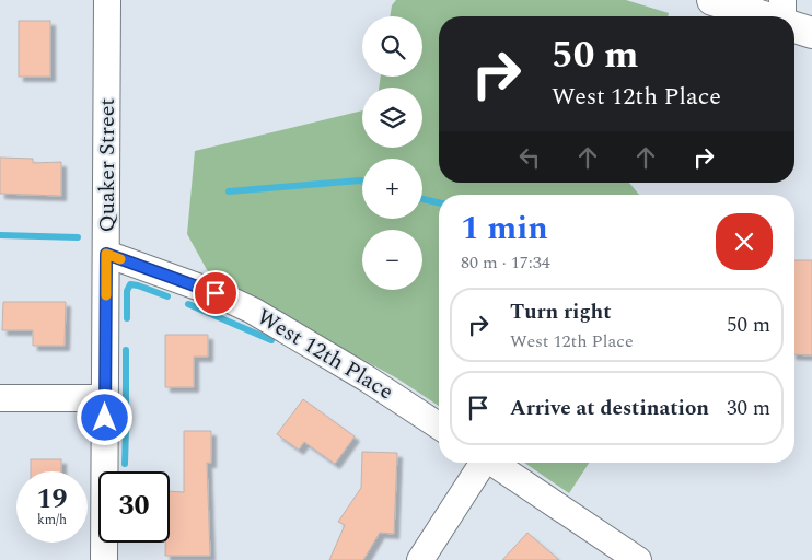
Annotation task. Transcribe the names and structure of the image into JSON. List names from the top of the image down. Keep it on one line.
{"streets":{"street":["Quaker Street","West 12th Place"]},"crossings":[["Quaker Street","West 12th Place"]],"page":{"map_buttons":["+","−"],"turn":["50 m","West 12th Place"],"heading":["1 min","80 m · 17:34"],"list":[{"name":"Turn right","note":"West 12th Place","value":"50 m"},{"name":"Arrive at destination","value":"30 m"}],"speed":"19 km/h","limit":"30"}}
